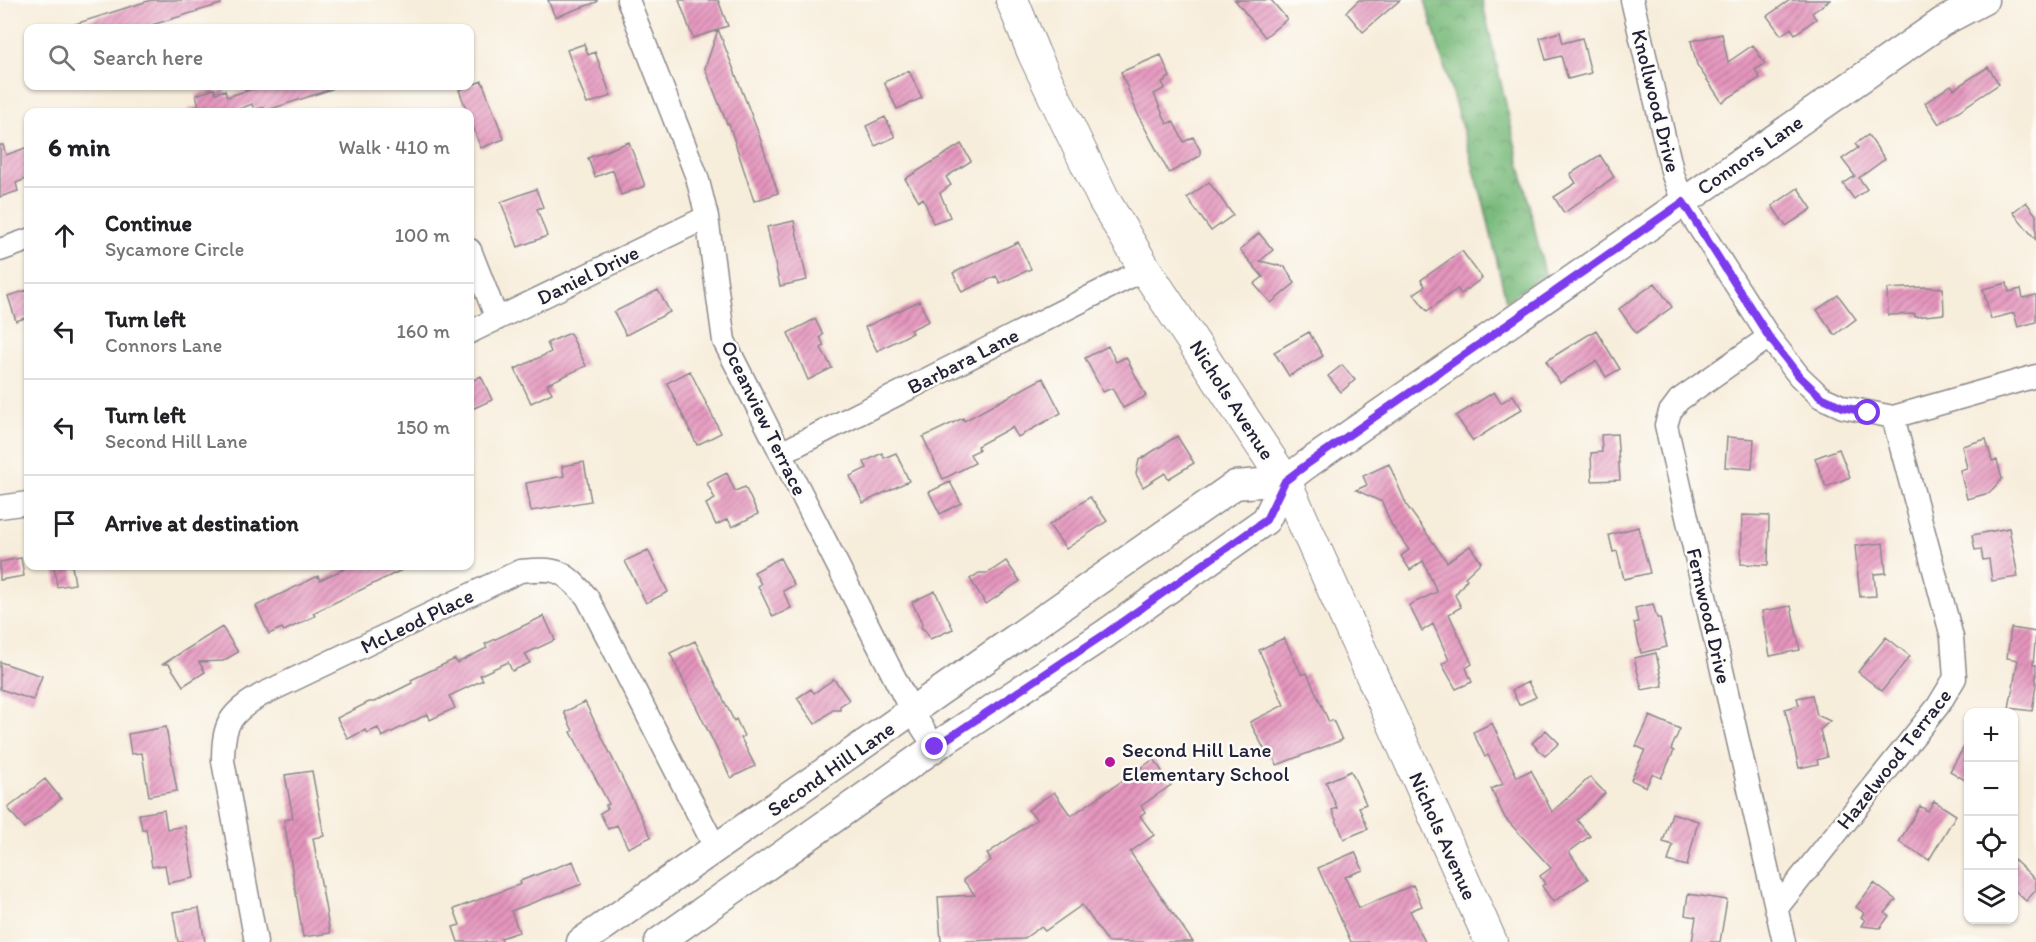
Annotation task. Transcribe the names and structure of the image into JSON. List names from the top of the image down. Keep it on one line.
{"streets":{"main road":["Nichols Avenue"],"street":["Knollwood Drive","Connors Lane","Daniel Drive","Barbara Lane","Oceanview Terrace","Fernwood Drive","McLeod Place","Hazelwood Terrace","Second Hill Lane"]},"crossings":[["Knollwood Drive","Connors Lane"],["Knollwood Drive","Fernwood Drive"],["Knollwood Drive","Hazelwood Terrace"],["Connors Lane","Nichols Avenue"],["Connors Lane","Second Hill Lane"],["Daniel Drive","Oceanview Terrace"],["Barbara Lane","Nichols Avenue"],["Barbara Lane","Oceanview Terrace"],["Nichols Avenue","Second Hill Lane"],["Oceanview Terrace","Second Hill Lane"],["Fernwood Drive","Hazelwood Terrace"],["McLeod Place","Second Hill Lane"]],"places":["Second Hill Lane Elementary School"],"page":{"search":"Search here","heading":["6 min","Walk · 410 m"],"list":[["Continue","Sycamore Circle","100 m"],["Turn left","Connors Lane","160 m"],["Turn left","Second Hill Lane","150 m"],"Arrive at destination"],"map_buttons":["+","−"]}}
